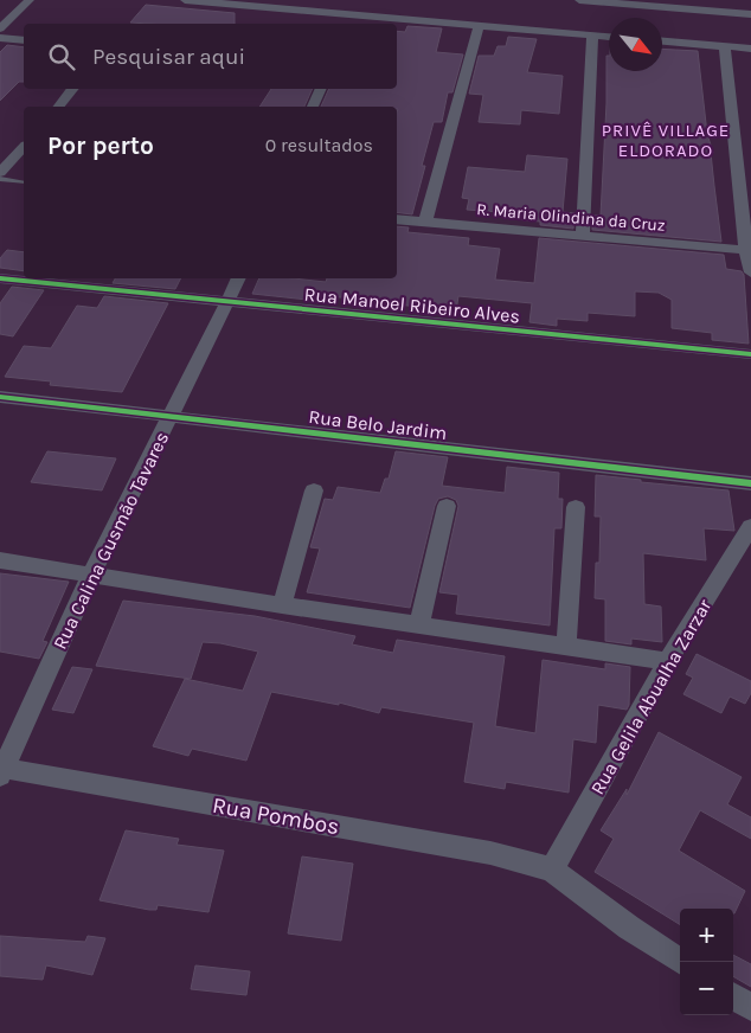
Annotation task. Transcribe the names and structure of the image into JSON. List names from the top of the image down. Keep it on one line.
{"streets":{"street":["R. Maria Olindina da Cruz","Rua Manoel Ribeiro Alves","Rua Belo Jardim","Rua Calina Gusmão Tavares","Rua Gelila Abualha Zarzar","Rua Pombos"]},"crossings":[["Rua Manoel Ribeiro Alves","Rua Calina Gusmão Tavares"],["Rua Belo Jardim","Rua Calina Gusmão Tavares"],["Rua Calina Gusmão Tavares","Rua Pombos"],["Rua Gelila Abualha Zarzar","Rua Pombos"]],"districts":["PRIVÊ VILLAGE ELDORADO"],"north":"bottom right","page":{"search":"Pesquisar aqui","heading":["Por perto","0 resultados"],"map_buttons":["+","−"]}}
